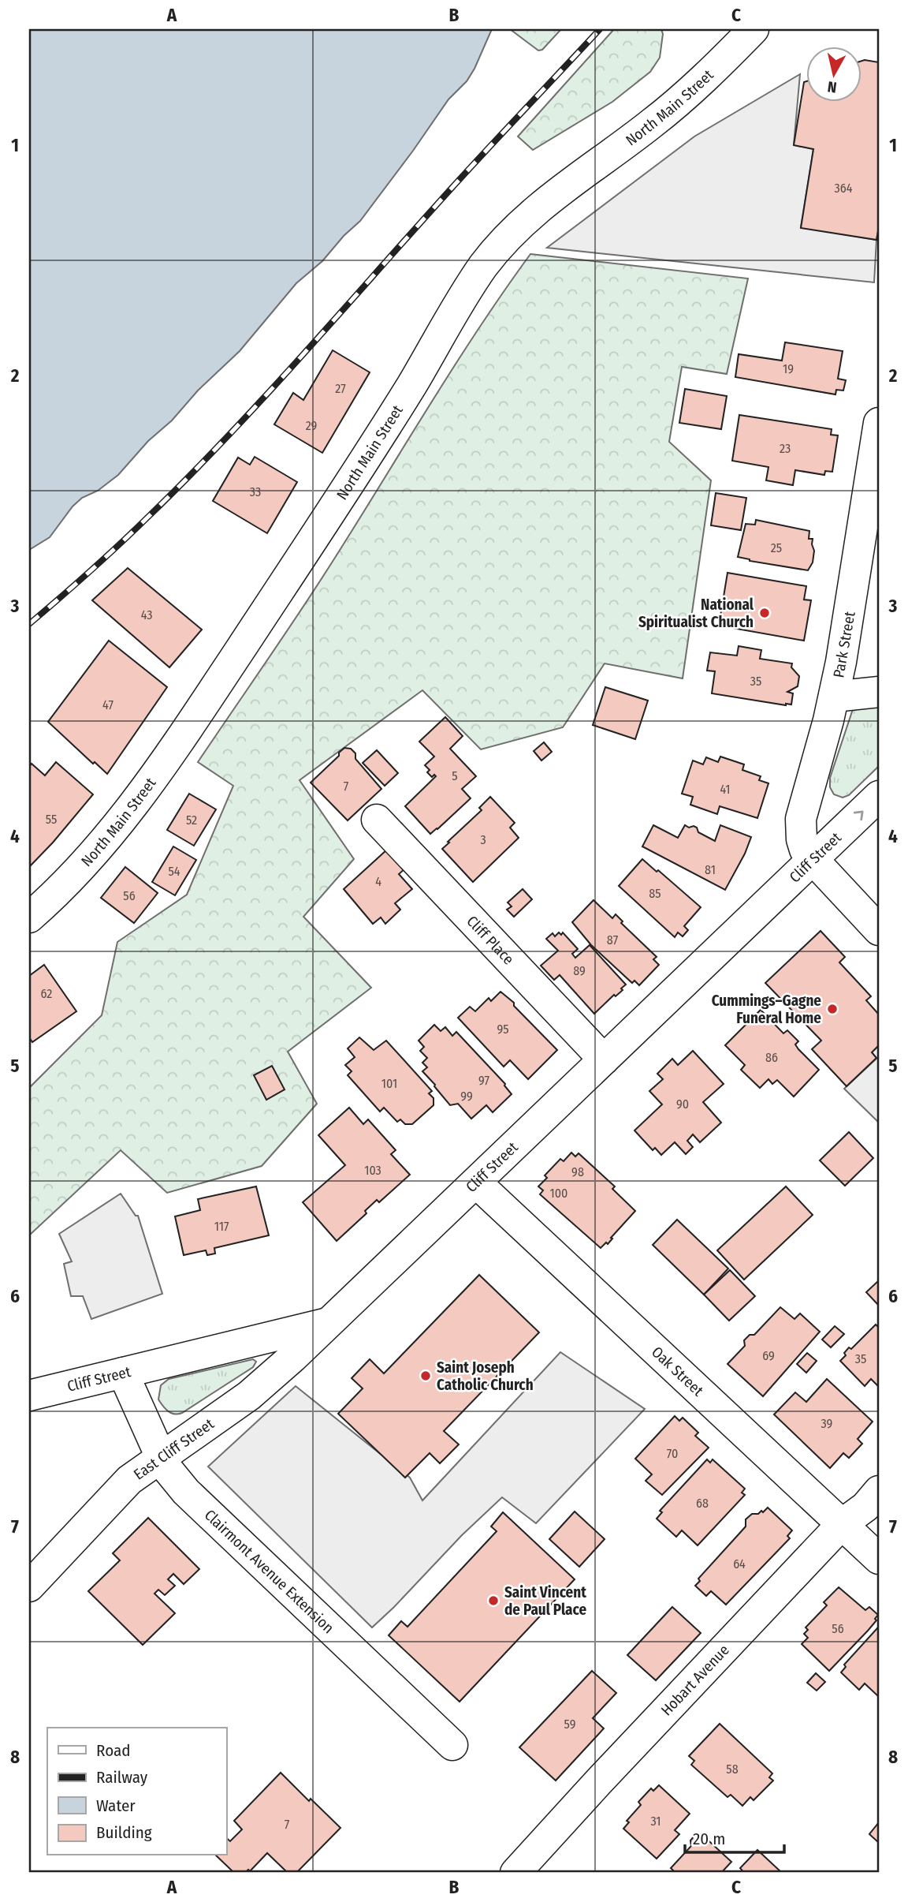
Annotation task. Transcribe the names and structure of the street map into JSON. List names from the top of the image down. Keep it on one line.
{"streets":{"street":["North Main Street","Park Street","Cliff Street","Cliff Place","Oak Street","East Cliff Street","Clairmont Avenue Extension","Hobart Avenue"]},"crossings":[["Park Street","Cliff Street"],["Cliff Street","Cliff Place"],["Cliff Street","Oak Street"],["Cliff Street","East Cliff Street"],["Cliff Street","Clairmont Avenue Extension"],["Oak Street","Hobart Avenue"],["East Cliff Street","Clairmont Avenue Extension"]],"places":["National Spiritualist Church","Cummings–Gagne Funeral Home","Saint Joseph Catholic Church","Saint Vincent de Paul Place"],"house_numbers":["364","19","27","29","23","33","25","43","35","47","5","7","41","55","52","3","81","54","4","85","56","87","89","62","95","86","97","101","99","90","103","98","100","117","69","35","39","70","68","64","56","59","58","31","7"],"legend":["Road","Railway","Water","Building"],"scale_bar":"20 m","north":"bottom","grid":{"columns":["A","B","C"],"rows":["1","2","3","4","5","6","7","8"]}}
